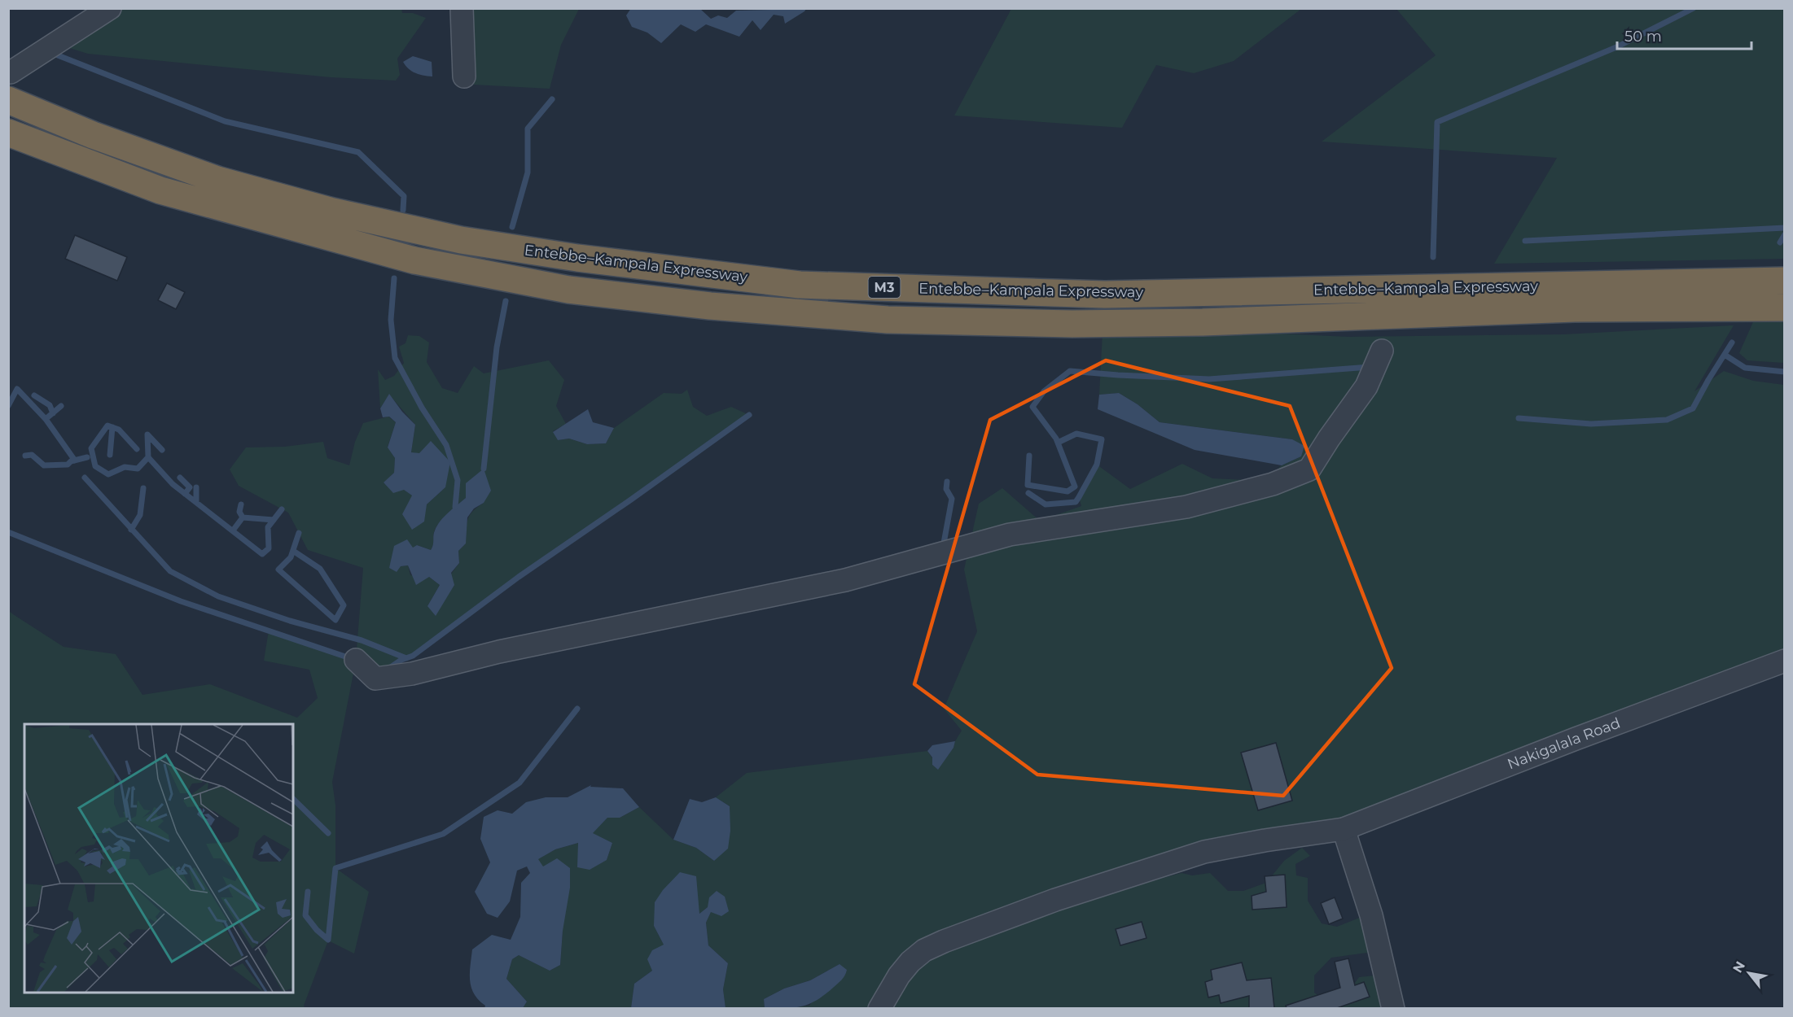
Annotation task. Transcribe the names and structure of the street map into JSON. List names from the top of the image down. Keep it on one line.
{"streets":{"highway":["Entebbe–Kampala Expressway","M3"],"street":["Nakigalala Road"]},"scale_bar":"50 m","north":"top left"}
